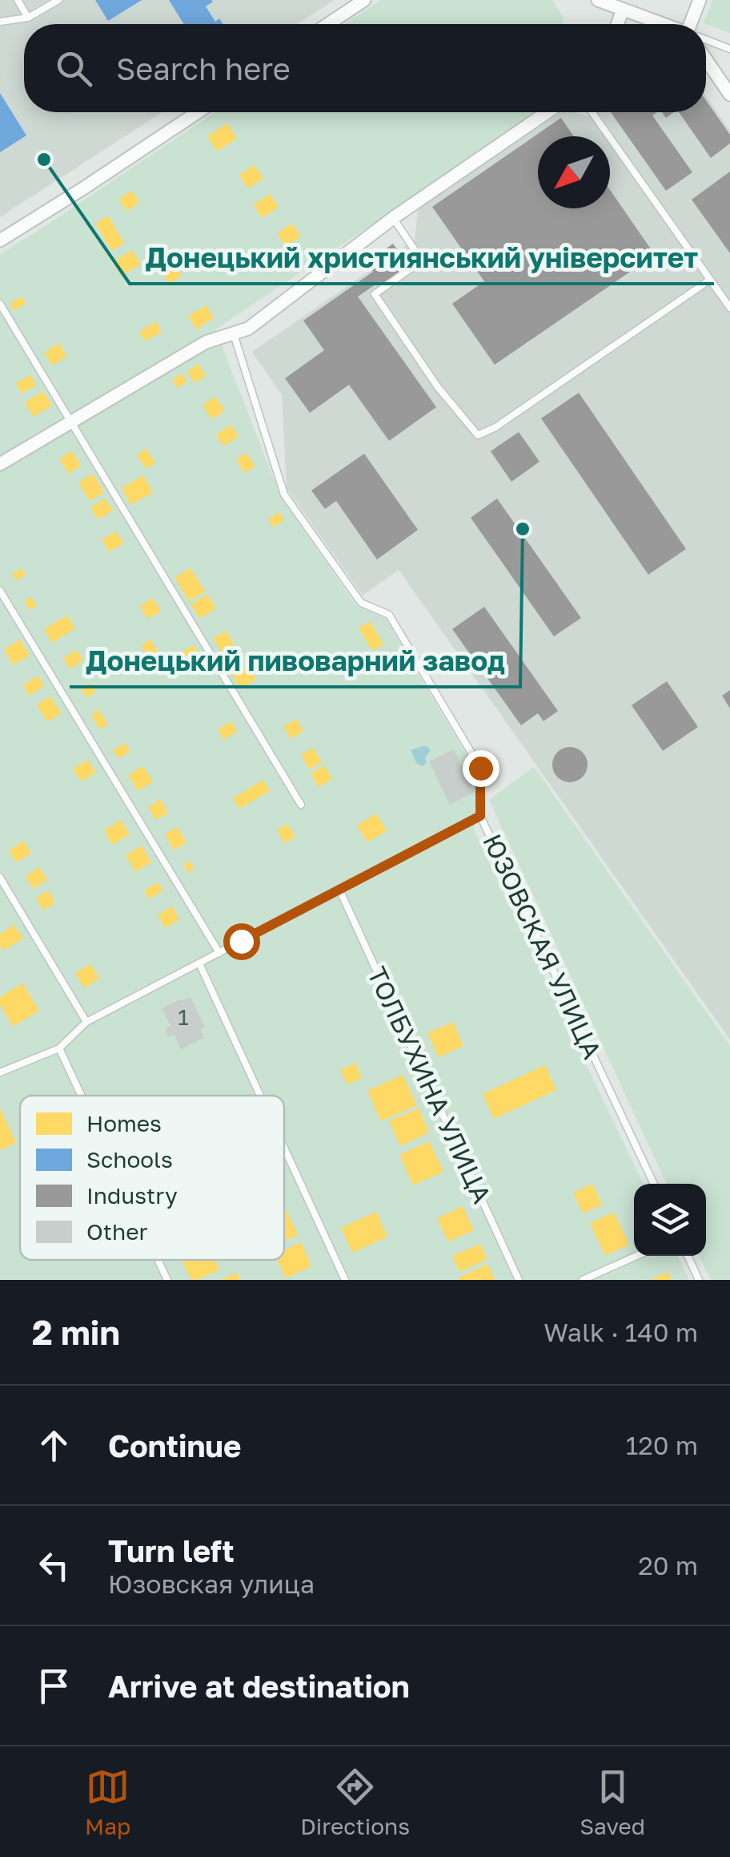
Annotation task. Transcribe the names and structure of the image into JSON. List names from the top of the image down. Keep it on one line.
{"streets":{"lane":["ЮЗОВСКАЯ УЛИЦА","ТОЛБУХИНА УЛИЦА"]},"places":["Донецький християнський університет","Донецький пивоварний завод"],"house_numbers":["1"],"legend":["Homes","Schools","Industry","Other"],"north":"bottom left","page":{"search":"Search here","heading":["2 min","Walk · 140 m"],"list":[["Continue","120 m"],["Turn left","Юзовская улица","20 m"],"Arrive at destination"],"nav":["Map","Directions","Saved"]}}
